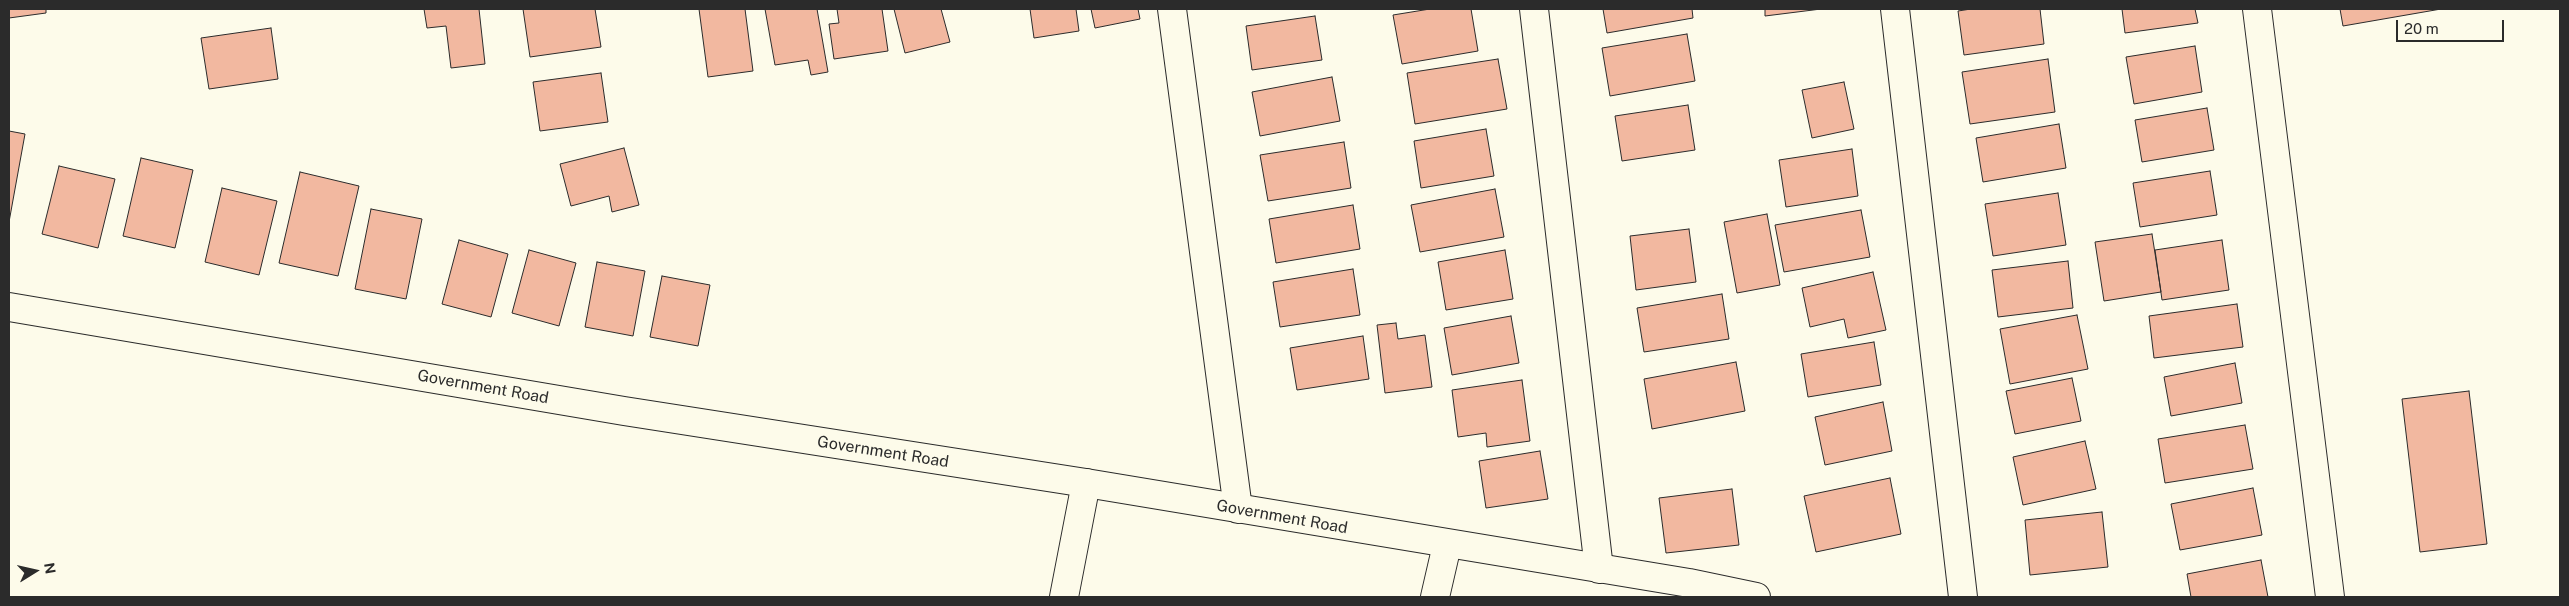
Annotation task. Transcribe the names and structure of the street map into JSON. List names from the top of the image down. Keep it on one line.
{"streets":{"street":["Government Road"]},"scale_bar":"20 m","north":"right"}
